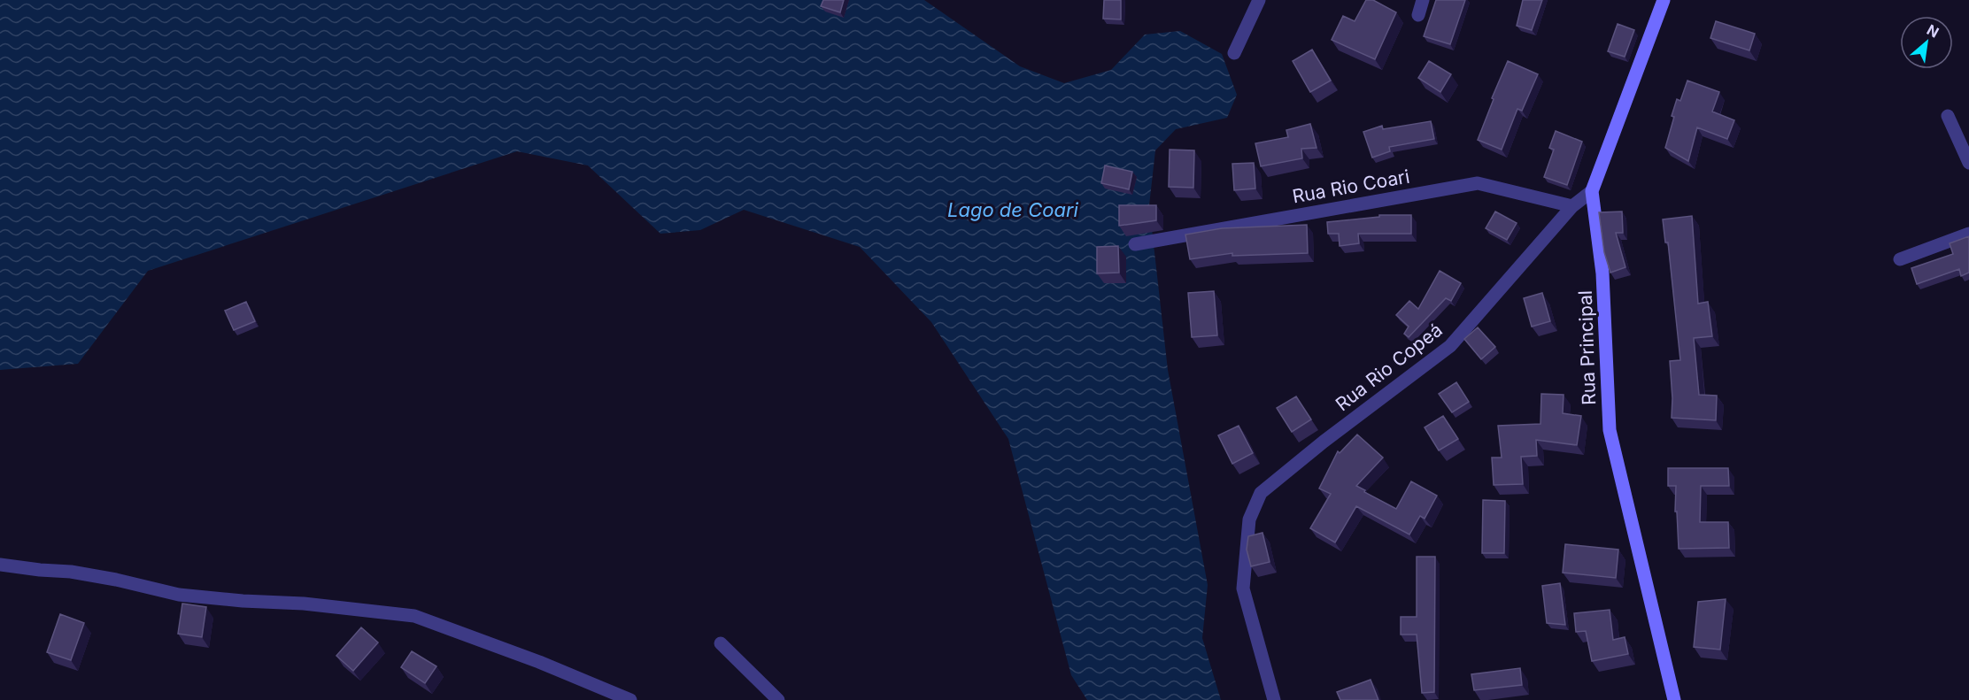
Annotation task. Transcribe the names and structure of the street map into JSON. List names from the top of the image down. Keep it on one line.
{"streets":{"street":["Rua Rio Coari","Rua Principal","Rua Rio Copeá"]},"crossings":[["Rua Rio Coari","Rua Rio Copeá"],["Rua Principal","Rua Rio Copeá"]],"water":["Lago de Coari"],"north":"top right"}
